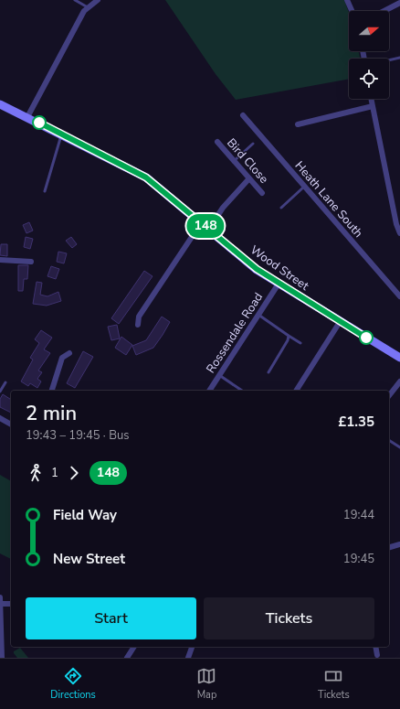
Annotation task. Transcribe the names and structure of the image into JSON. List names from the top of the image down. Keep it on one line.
{"streets":{"street":["Bird Close","Heath Lane South","Wood Street","Rossendale Road"]},"crossings":[["Wood Street","Rossendale Road"]],"lines":["bus line 148"],"north":"right","page":{"on_map":"148","heading":["2 min","19:43 – 19:45 · Bus","£1.35"],"legs":["1","148"],"list":[{"name":"Field Way","value":"19:44"},{"name":"New Street","value":"19:45"}],"buttons":["Start","Tickets"],"tabs":["Directions","Map","Tickets"]}}
